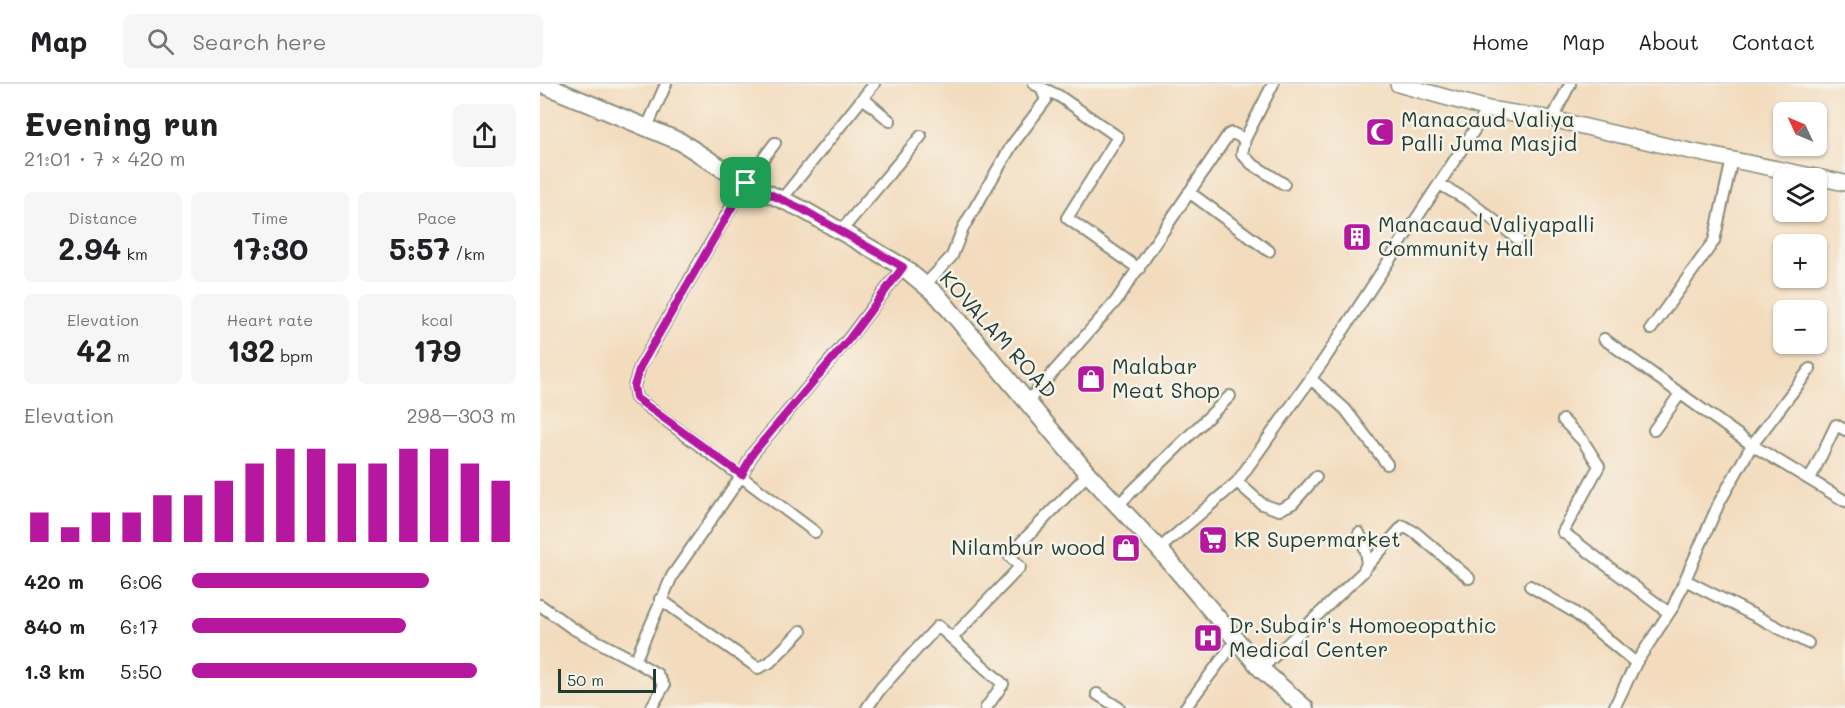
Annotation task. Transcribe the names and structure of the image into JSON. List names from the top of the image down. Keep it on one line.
{"streets":{"main road":["KOVALAM ROAD"]},"places":{"mosque":["Manacaud Valiya Palli Juma Masjid"],"building":["Manacaud Valiyapalli Community Hall"],"shop":["Malabar Meat Shop","Nilambur wood"],"supermarket":["KR Supermarket"],"hospital":["Dr.Subair's Homoeopathic Medical Center"]},"scale_bar":"50 m","north":"top left","page":{"header":"Map","search":"Search here","nav":["Home","Map","About","Contact"],"heading":["Evening run","21:01 · 7 × 420 m"],"map_buttons":["+","−"],"stats":[["Distance","2.94 km"],["Time","17:30"],["Pace","5:57 /km"],["Elevation","42 m"],["Heart rate","132 bpm"],["kcal","179"]],"chart":["Elevation","298–303 m"],"list":[{"name":"420 m","note":"6:06"},{"name":"840 m","note":"6:17"},{"name":"1.3 km","note":"5:50"}],"scale":"50 m"}}
